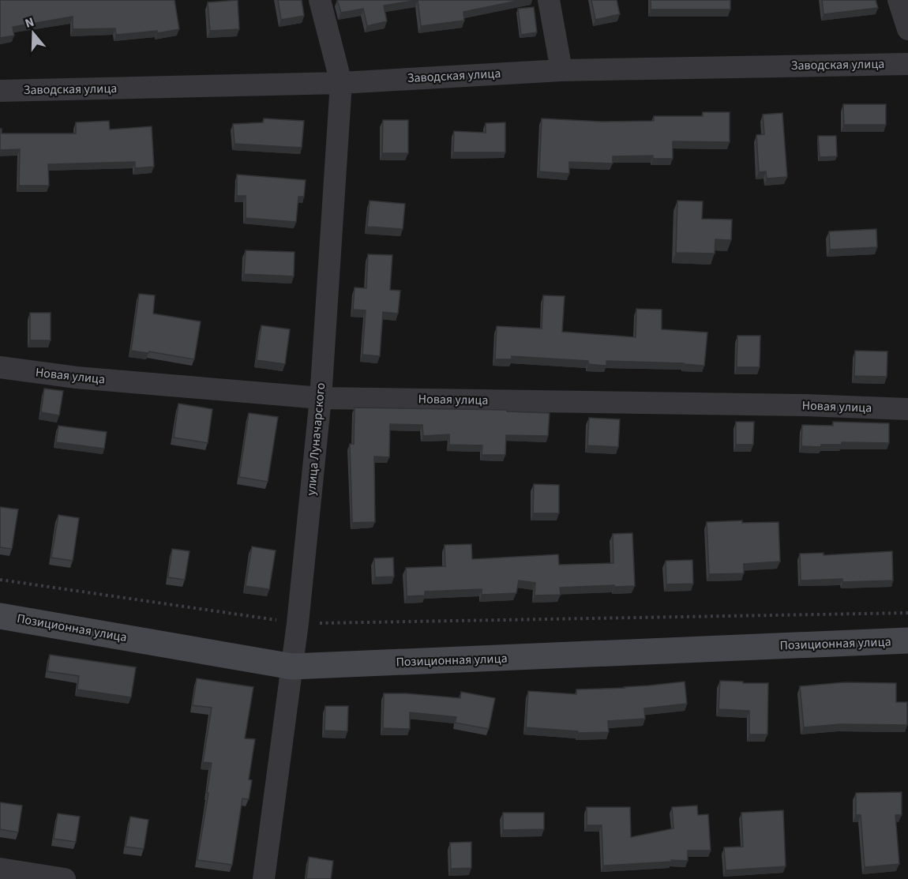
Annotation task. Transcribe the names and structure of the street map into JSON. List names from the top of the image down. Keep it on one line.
{"streets":{"street":["Заводская улица","Новая улица","улица Луначарского","Позиционная улица"]},"crossings":[["Заводская улица","улица Луначарского"],["Новая улица","улица Луначарского"],["улица Луначарского","Позиционная улица"]],"north":"top"}
